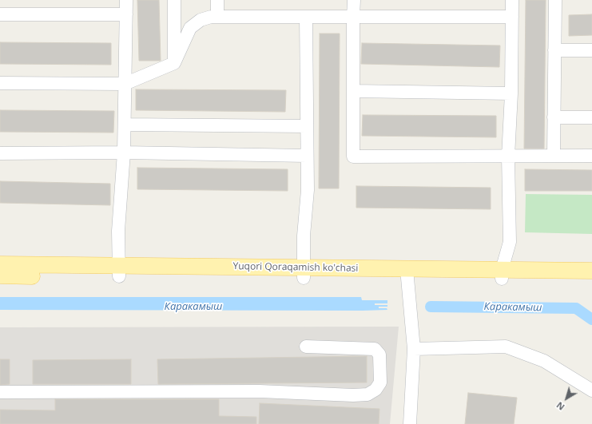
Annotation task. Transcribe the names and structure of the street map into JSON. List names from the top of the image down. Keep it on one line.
{"streets":{"main road":["Yuqori Qoraqamish ko'chasi"]},"water":["Каракамыш"],"north":"bottom left"}
